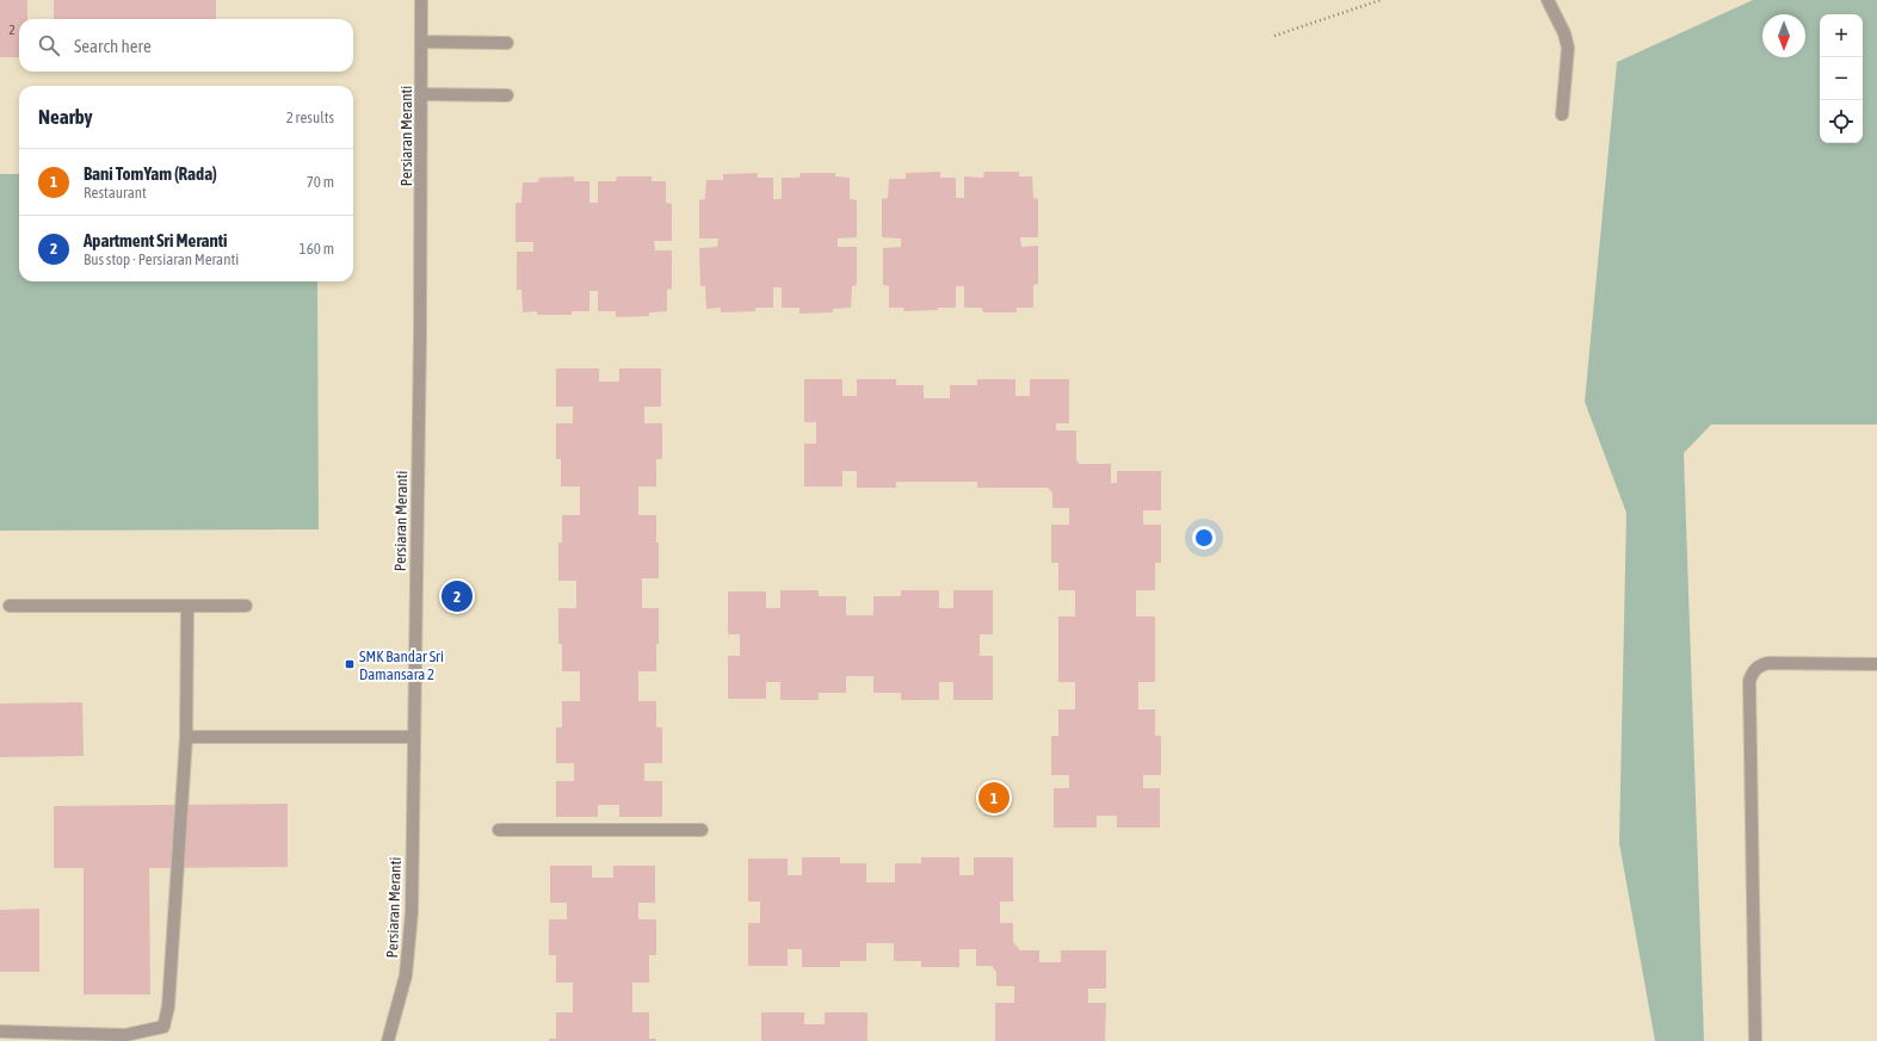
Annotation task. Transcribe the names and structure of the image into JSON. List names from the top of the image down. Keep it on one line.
{"streets":{"street":["Persiaran Meranti"]},"places":{"transit":["SMK Bandar Sri Damansara 2"]},"house_numbers":["2"],"north":"bottom","page":{"map_buttons":["+","−"],"search":"Search here","heading":["Nearby","2 results"],"list":[{"mark":"1","name":"Bani TomYam (Rada)","note":"Restaurant","value":"70 m"},{"mark":"2","name":"Apartment Sri Meranti","note":"Bus stop · Persiaran Meranti","value":"160 m"}],"pins":["2","1"]}}
